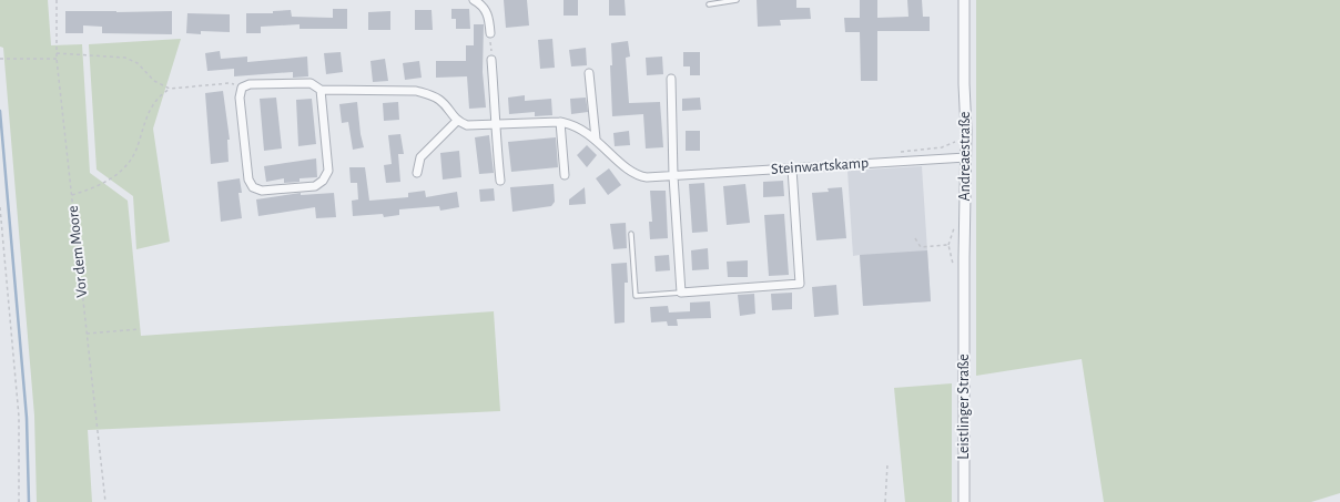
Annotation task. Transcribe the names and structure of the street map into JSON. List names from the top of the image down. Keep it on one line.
{"streets":{"street":["Andreaestraße","Steinwartskamp","Leistlinger Straße"],"path":["Vor dem Moore"]},"crossings":[["Andreaestraße","Steinwartskamp"],["Andreaestraße","Leistlinger Straße"]]}
